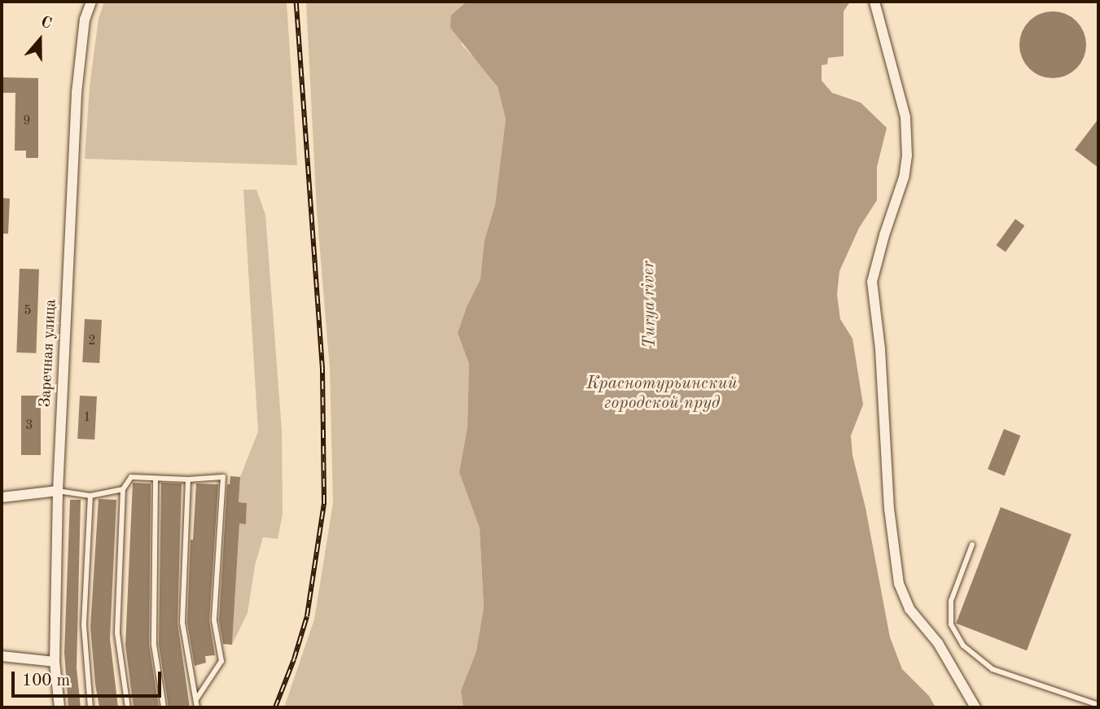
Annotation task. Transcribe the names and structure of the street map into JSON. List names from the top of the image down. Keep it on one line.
{"streets":{"street":["Заречная улица"]},"water":["Turya river","Краснотурьинский городской пруд"],"house_numbers":["9","5","2","1","3"],"scale_bar":"100 m","north":"top"}
